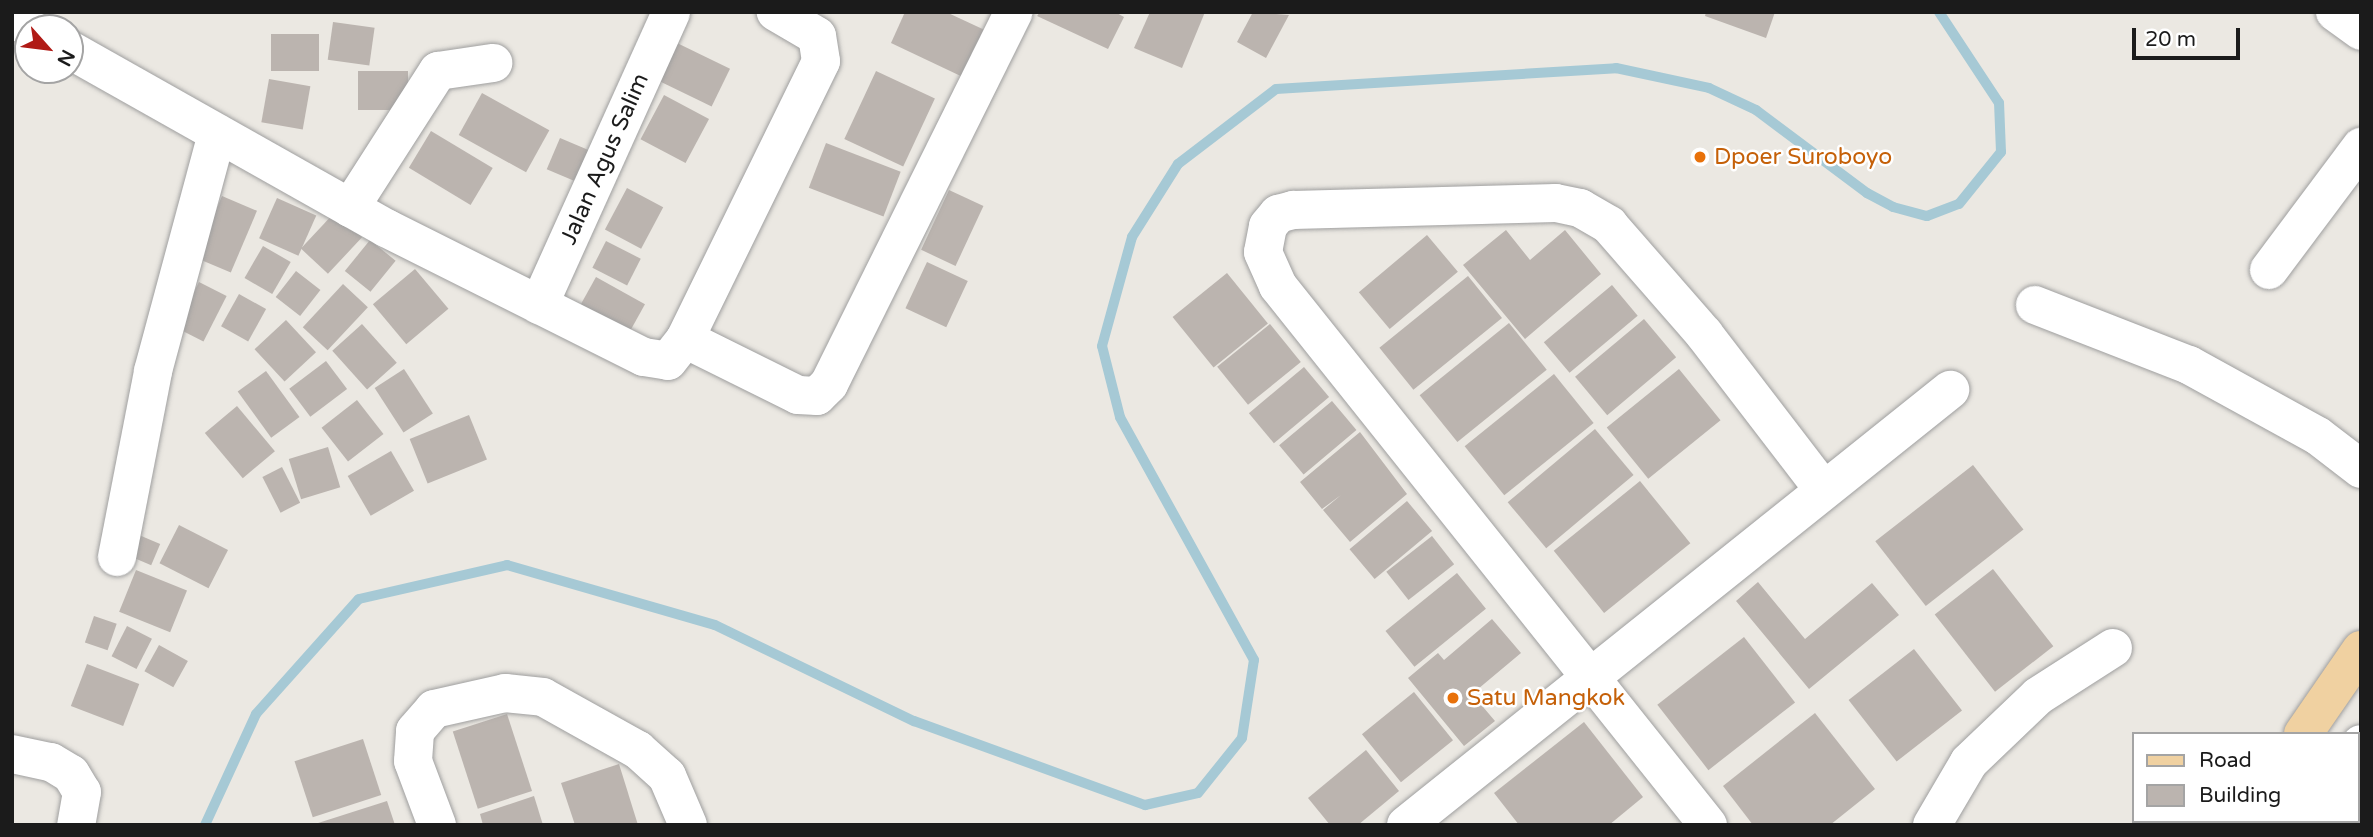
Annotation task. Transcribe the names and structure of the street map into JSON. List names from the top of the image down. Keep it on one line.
{"streets":{"street":["Jalan Agus Salim"]},"places":["Dpoer Suroboyo","Satu Mangkok"],"legend":["Road","Building"],"scale_bar":"20 m","north":"bottom right"}
